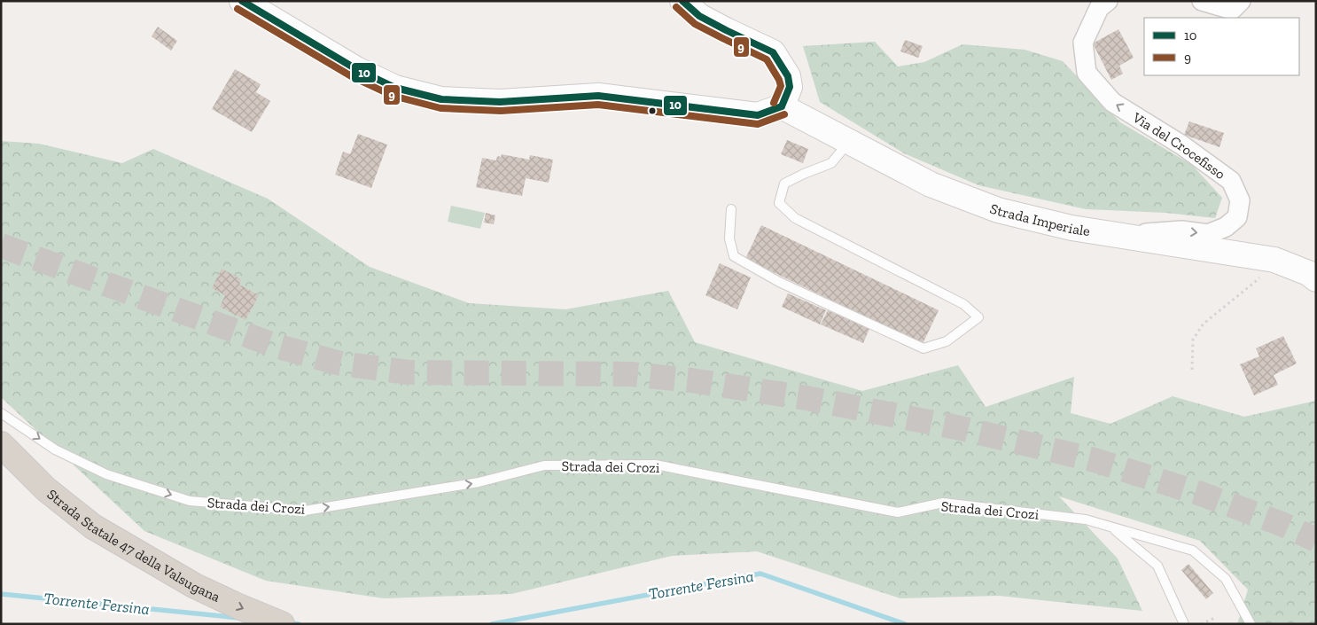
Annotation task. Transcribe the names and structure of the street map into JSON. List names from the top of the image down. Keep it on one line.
{"streets":{"highway":["Strada Statale 47 della Valsugana"],"street":["Via del Crocefisso","Strada Imperiale"],"lane":["Strada dei Crozi"]},"crossings":[["Via del Crocefisso","Strada Imperiale"]],"one_way":["Strada dei Crozi","Strada Statale 47 della Valsugana"],"water":["Torrente Fersina"],"lines":["transit line 10","transit line 9"],"legend":["10","9"]}
